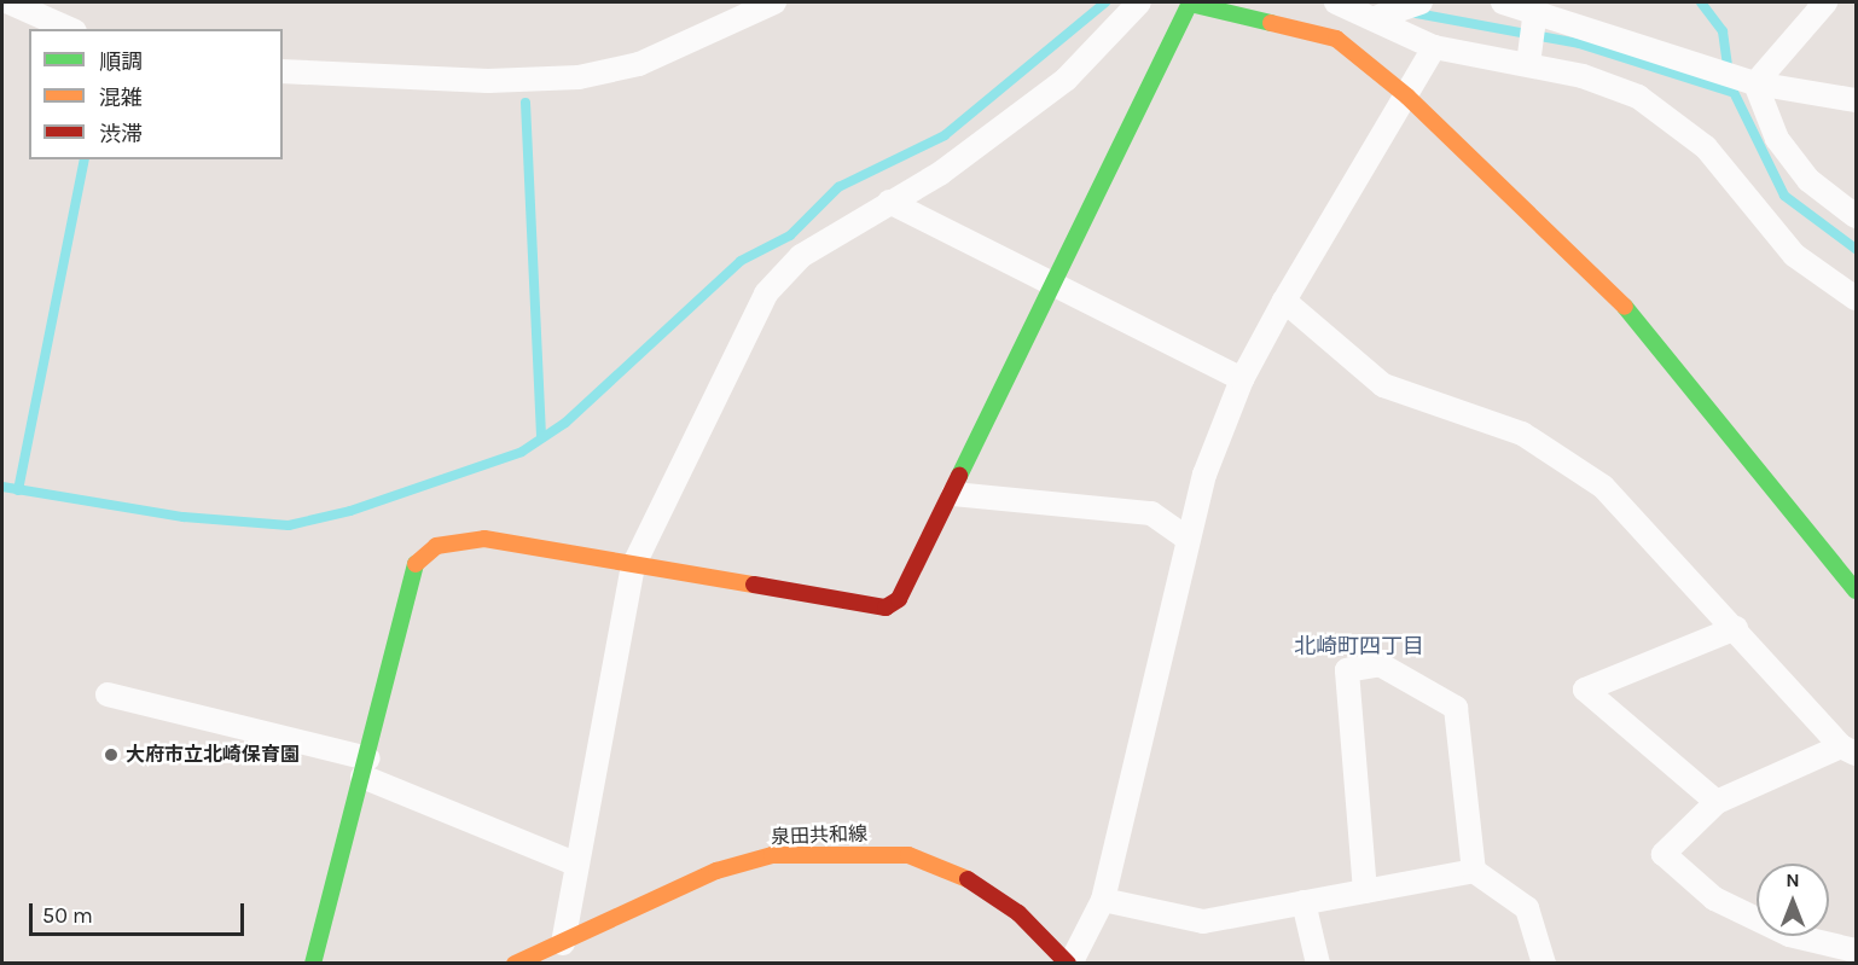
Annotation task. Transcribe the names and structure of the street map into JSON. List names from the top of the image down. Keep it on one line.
{"streets":{"street":["泉田共和線"]},"districts":["北崎町四丁目"],"places":["大府市立北崎保育園"],"legend":["順調","混雑","渋滞"],"scale_bar":"50 m","north":"top"}
